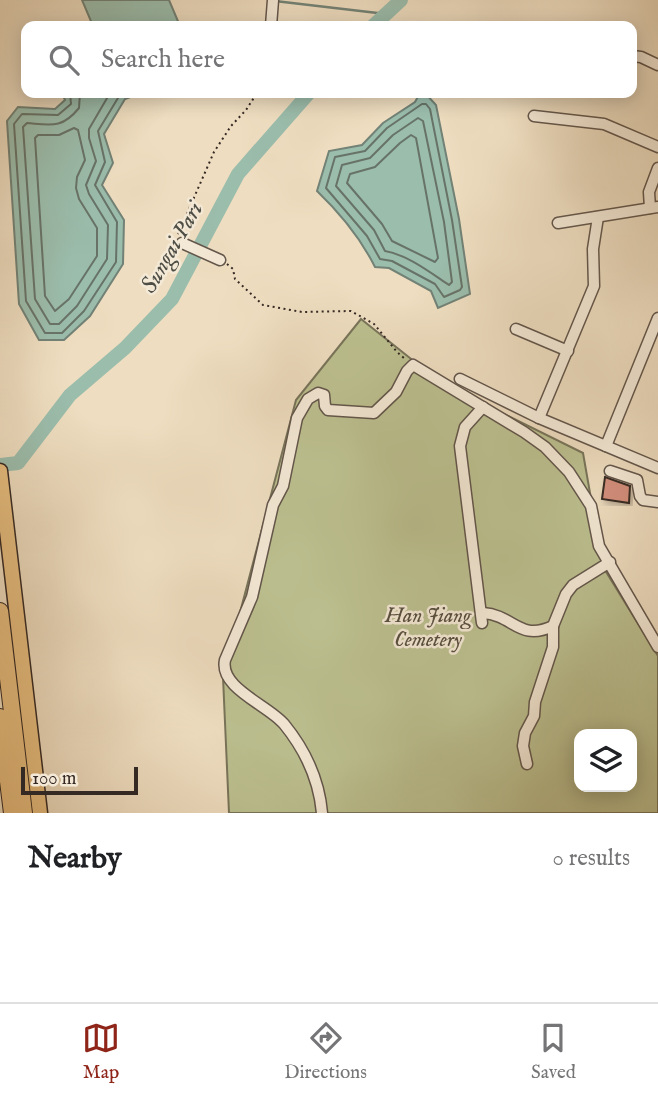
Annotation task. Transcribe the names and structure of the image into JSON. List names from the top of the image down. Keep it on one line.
{"water":["Sungai Pari"],"parks":["Han Jiang Cemetery"],"scale_bar":"100 m","page":{"search":"Search here","scale":"100 m","heading":["Nearby","0 results"],"nav":["Map","Directions","Saved"]}}
